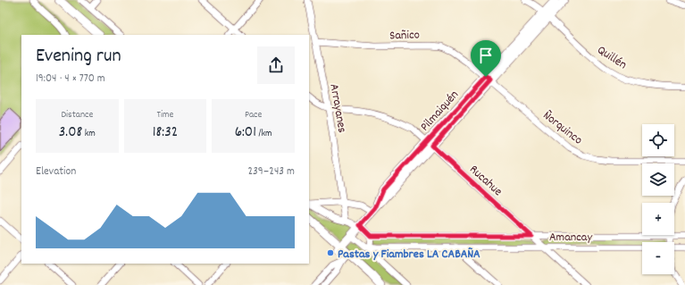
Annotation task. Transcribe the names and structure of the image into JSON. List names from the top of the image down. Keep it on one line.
{"streets":{"main road":["Pilmaiquén"],"street":["Sañico","Quillén","Arrayanes","Ñorquinco","Rucahue","Amancay"]},"crossings":[["Sañico","Arrayanes"],["Sañico","Pilmaiquén"],["Sañico","Ñorquinco"],["Quillén","Pilmaiquén"],["Arrayanes","Rucahue"],["Pilmaiquén","Ñorquinco"],["Pilmaiquén","Rucahue"],["Rucahue","Amancay"]],"places":["Pastas y Fiambres LA CABAÑA"],"page":{"heading":["Evening run","19:04 · 4 × 770 m"],"stats":[["Distance","3.08 km"],["Time","18:32"],["Pace","6:01 /km"]],"map_buttons":["+","−"],"chart":["Elevation","239–243 m"]}}
